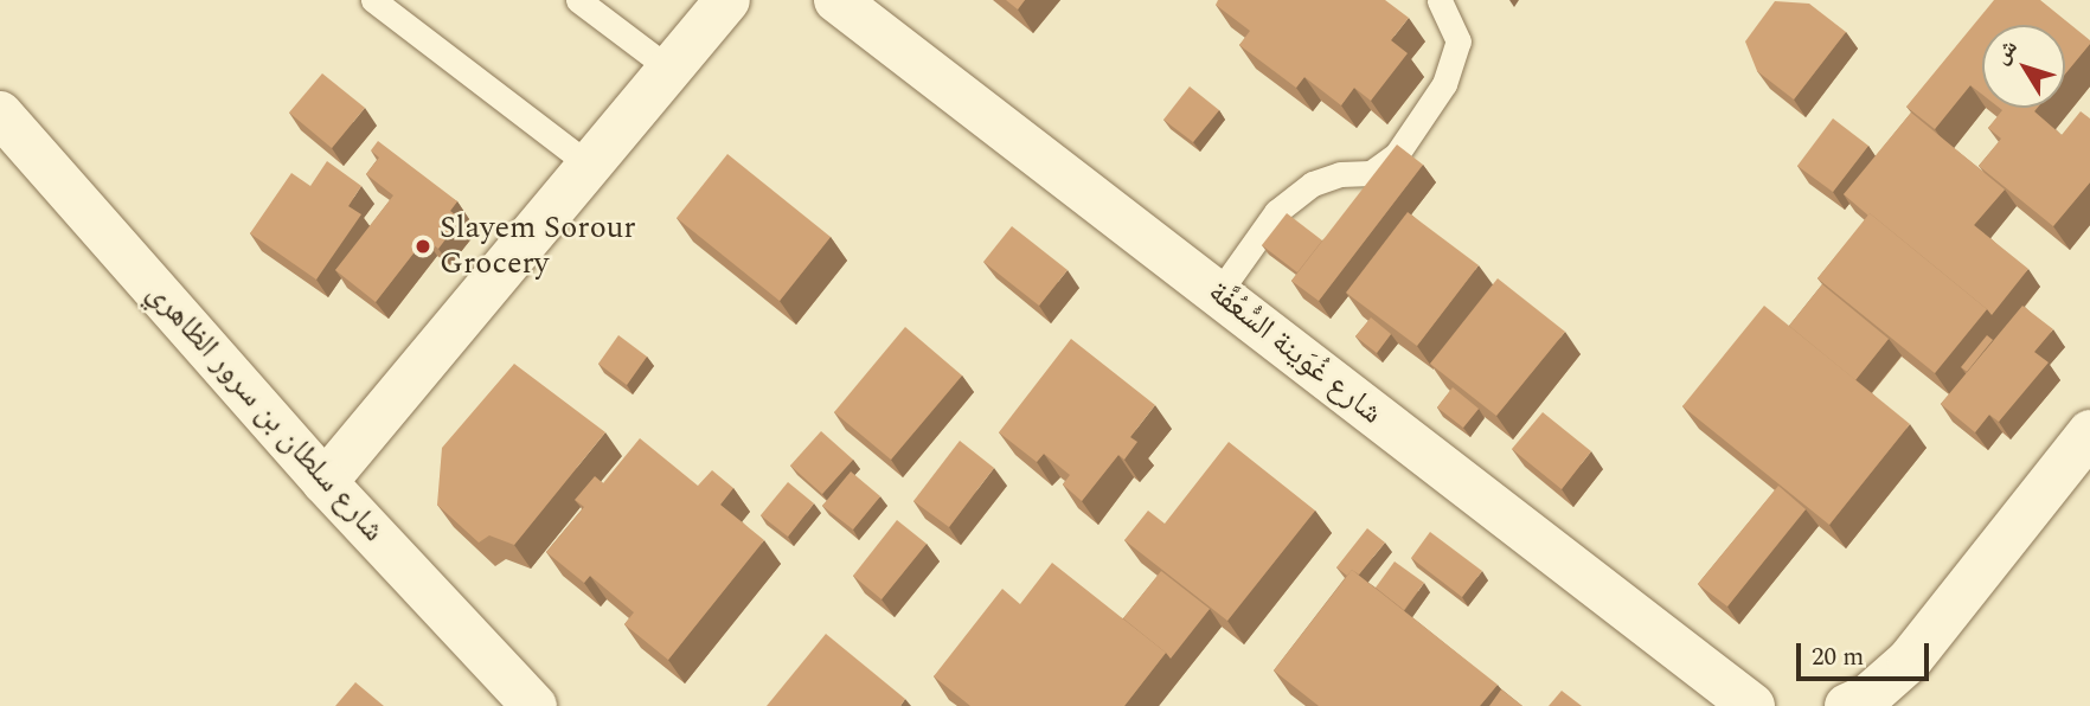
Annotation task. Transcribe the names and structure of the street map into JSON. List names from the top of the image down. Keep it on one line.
{"streets":{"street":["شارع غُوَينة السُّعُفَّة","شارع سلطان بن سرور الظاهري"]},"places":["Slayem Sorour Grocery"],"scale_bar":"20 m","north":"top left"}
